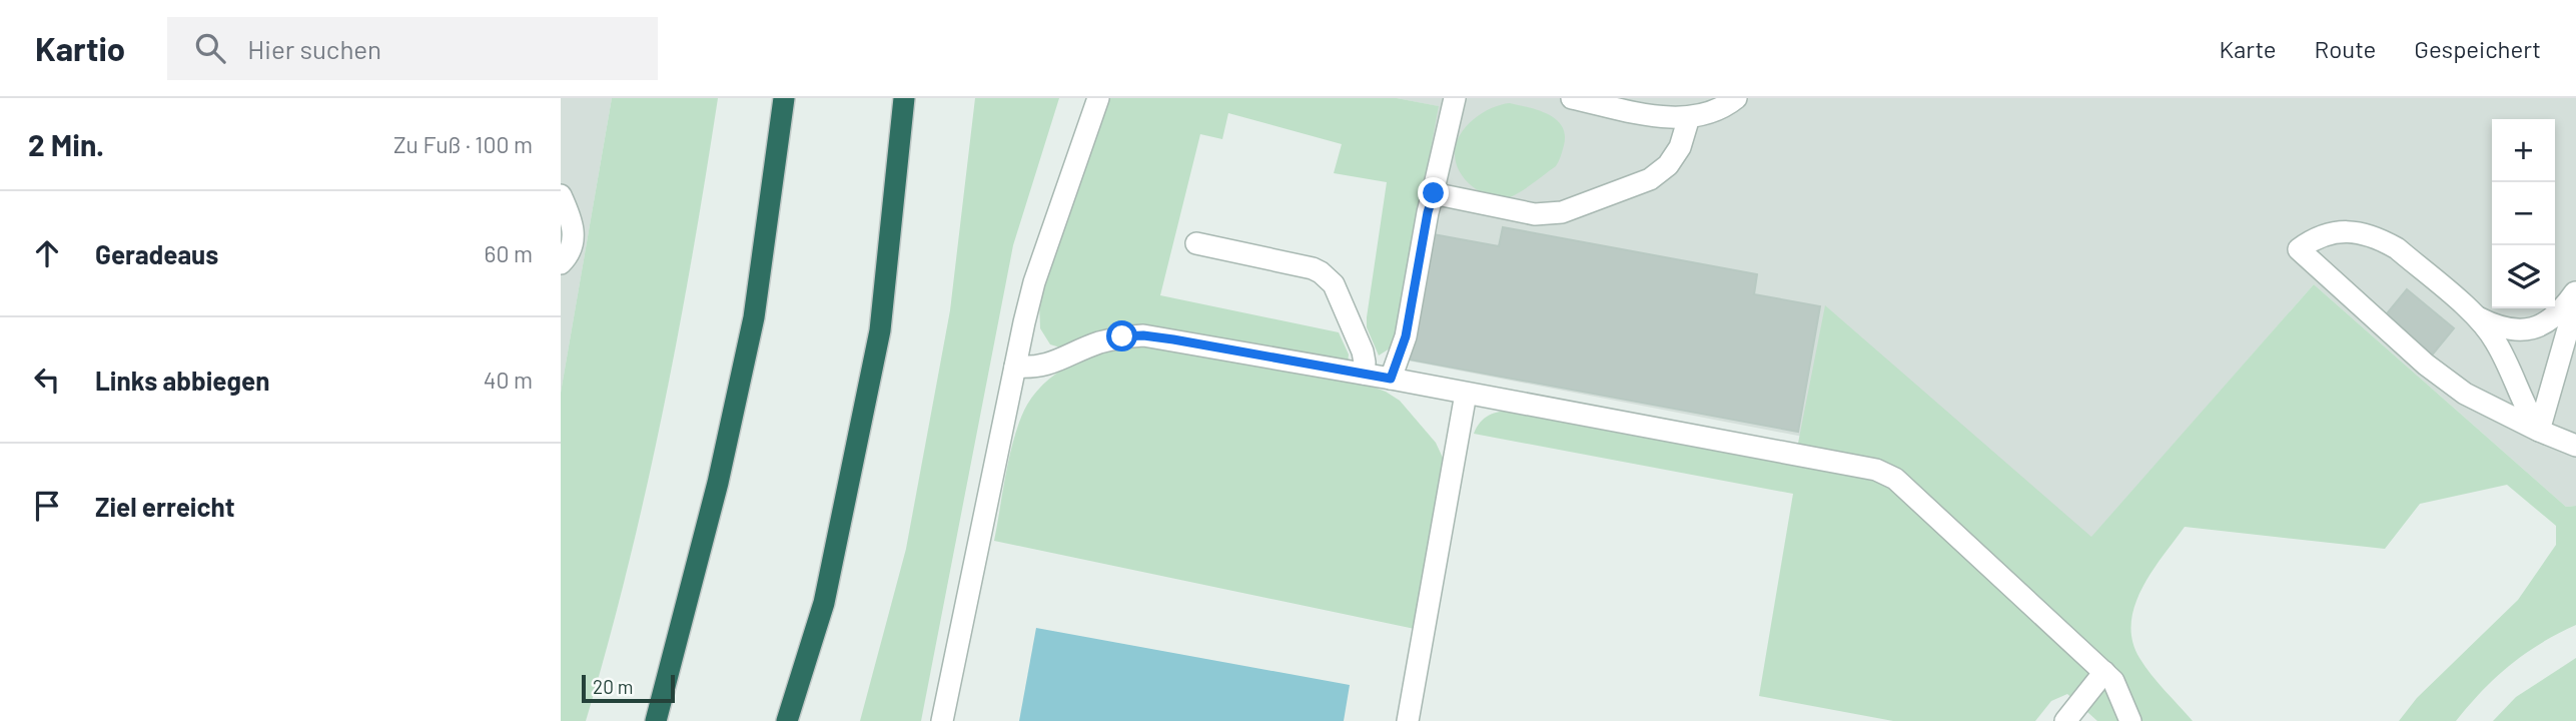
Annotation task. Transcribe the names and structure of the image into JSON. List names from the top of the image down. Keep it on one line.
{"scale_bar":"20 m","page":{"header":"Kartio","search":"Hier suchen","nav":["Karte","Route","Gespeichert"],"heading":["2 Min.","Zu Fuß · 100 m"],"map_buttons":["+","−"],"list":[["Geradeaus","60 m"],["Links abbiegen","40 m"],"Ziel erreicht"],"scale":"20 m"}}
